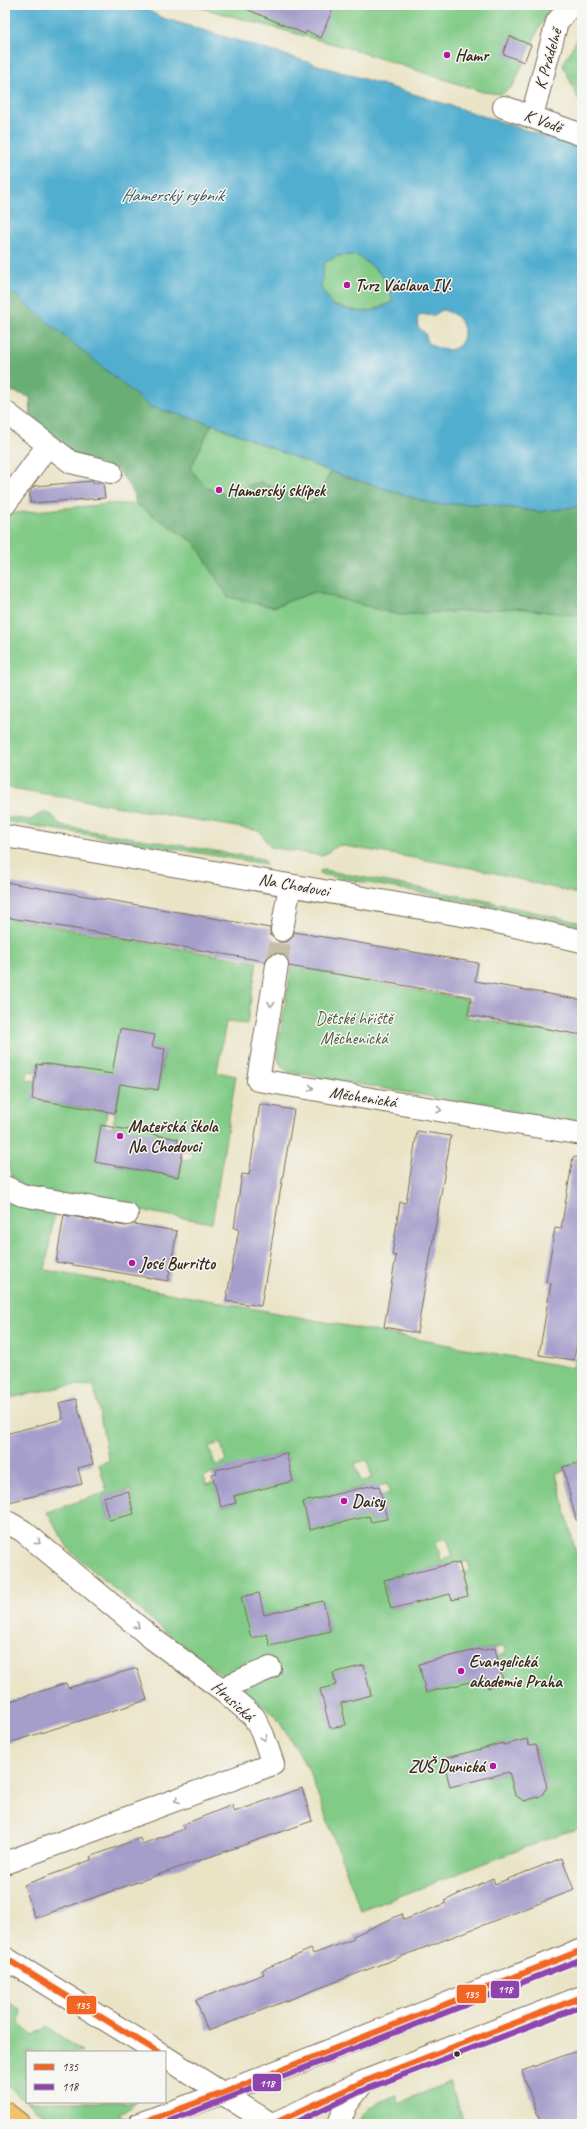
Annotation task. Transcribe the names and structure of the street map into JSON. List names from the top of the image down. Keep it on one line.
{"streets":{"street":["K Prádelně","K Vodě","Na Chodovci","Měchenická","Hrusická"]},"crossings":[["K Prádelně","K Vodě"]],"water":["Hamerský rybník"],"parks":["Dětské hřiště Měchenická"],"places":["Hamr","Tvrz Václava IV.","Hamerský sklípek","Mateřská škola Na Chodovci","José Burritto","Daisy","Evangelická akademie Praha","ZUŠ Dunická"],"lines":["transit line 135","transit line 118"],"legend":["135","118"]}
